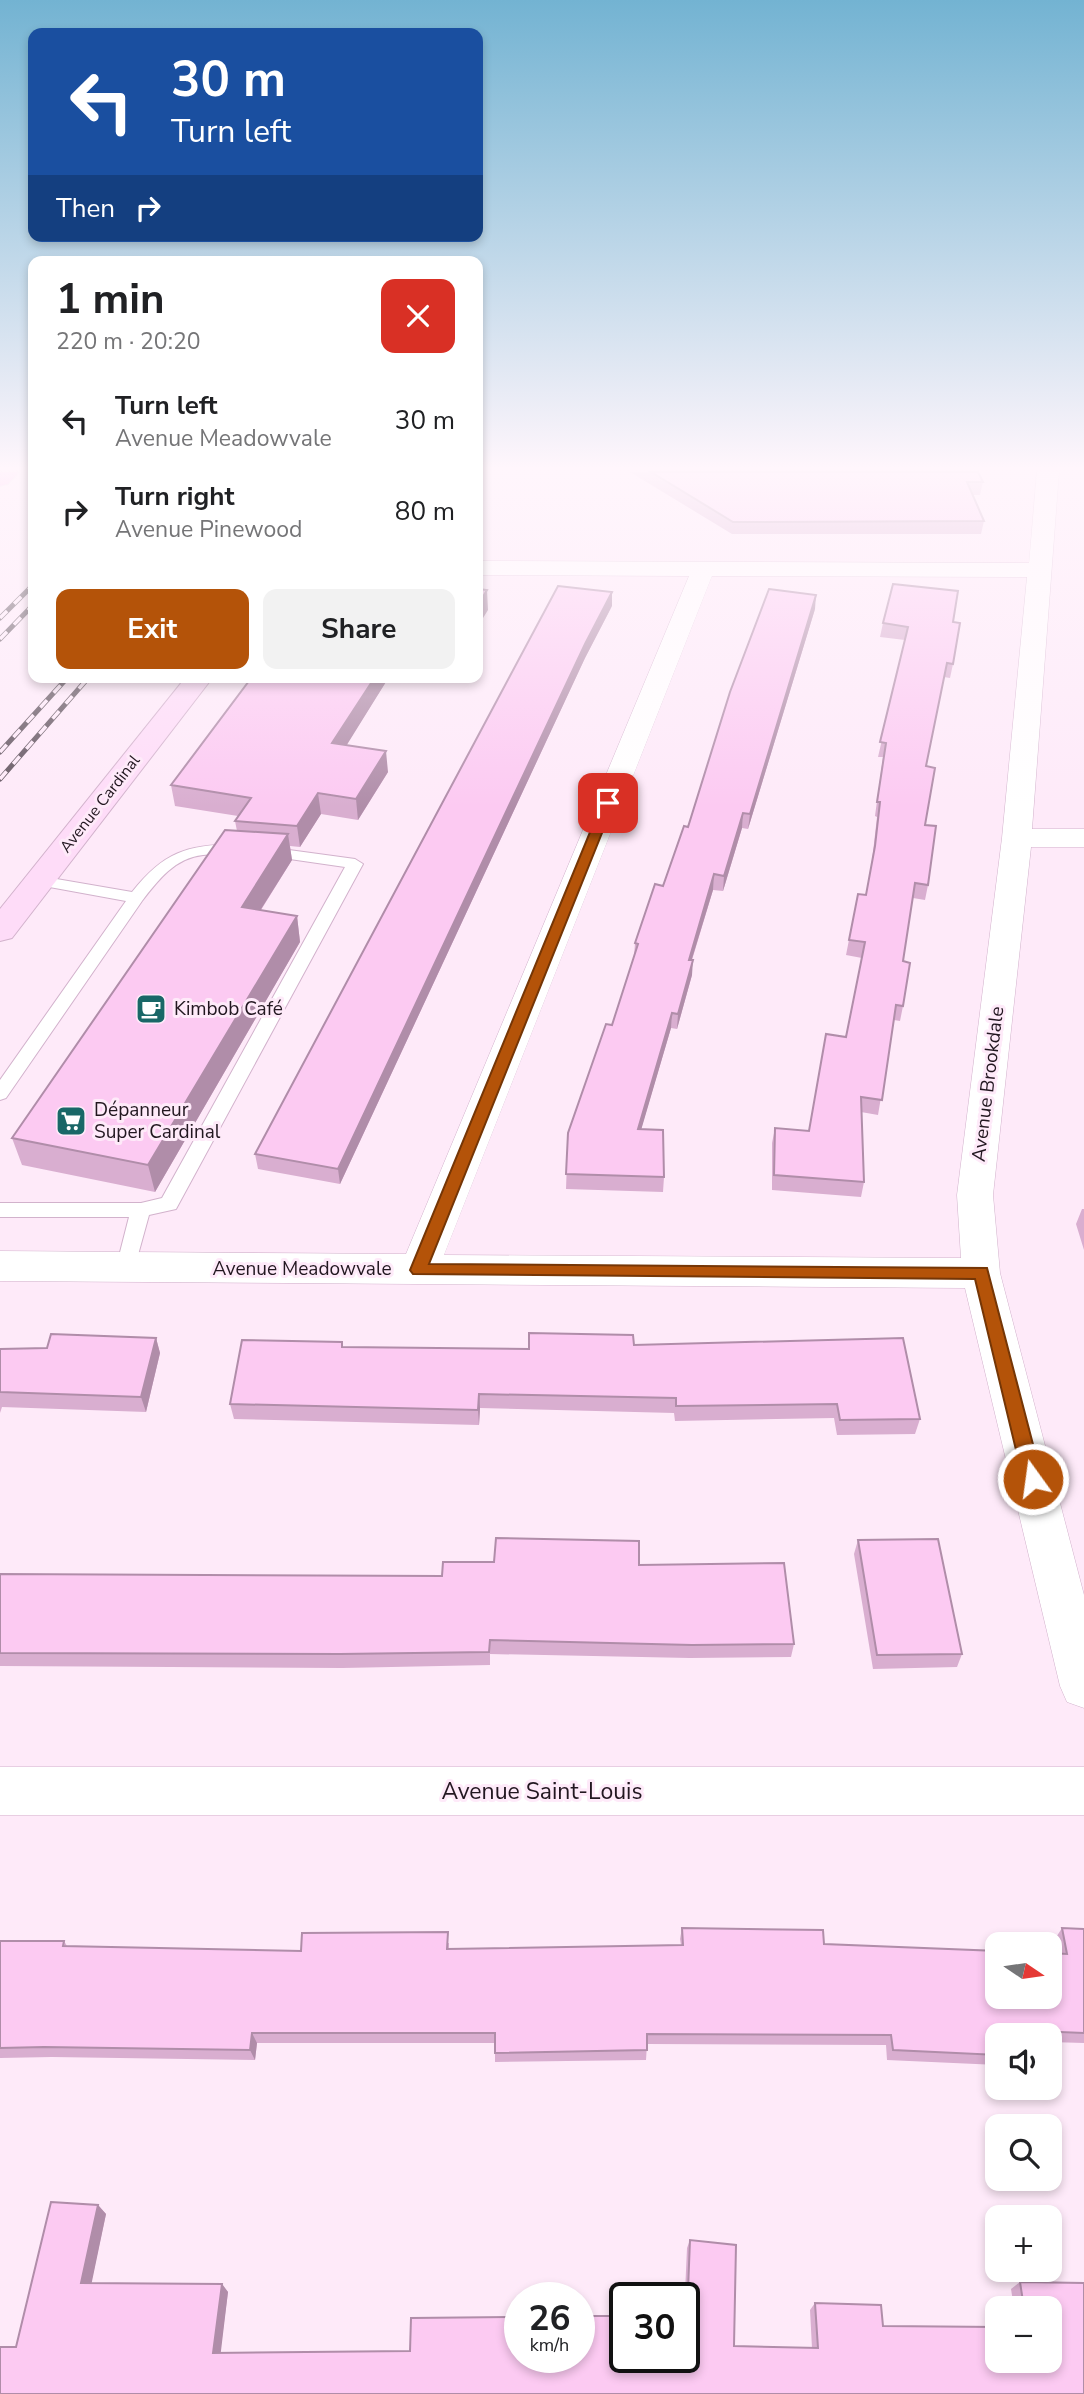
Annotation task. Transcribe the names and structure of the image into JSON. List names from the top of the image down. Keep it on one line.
{"streets":{"main road":["Avenue Cardinal"],"street":["Avenue Brookdale","Avenue Meadowvale","Avenue Saint-Louis"]},"crossings":[["Avenue Brookdale","Avenue Meadowvale"]],"places":{"cafe":["Kimbob Café"],"supermarket":["Dépanneur Super Cardinal"]},"north":"right","page":{"turn":["30 m","Turn left"],"then":"Then","heading":["1 min","220 m · 20:20"],"list":[{"name":"Turn left","note":"Avenue Meadowvale","value":"30 m"},{"name":"Turn right","note":"Avenue Pinewood","value":"80 m"}],"buttons":["Exit","Share"],"map_buttons":["+","−"],"speed":"26 km/h","limit":"30"}}
